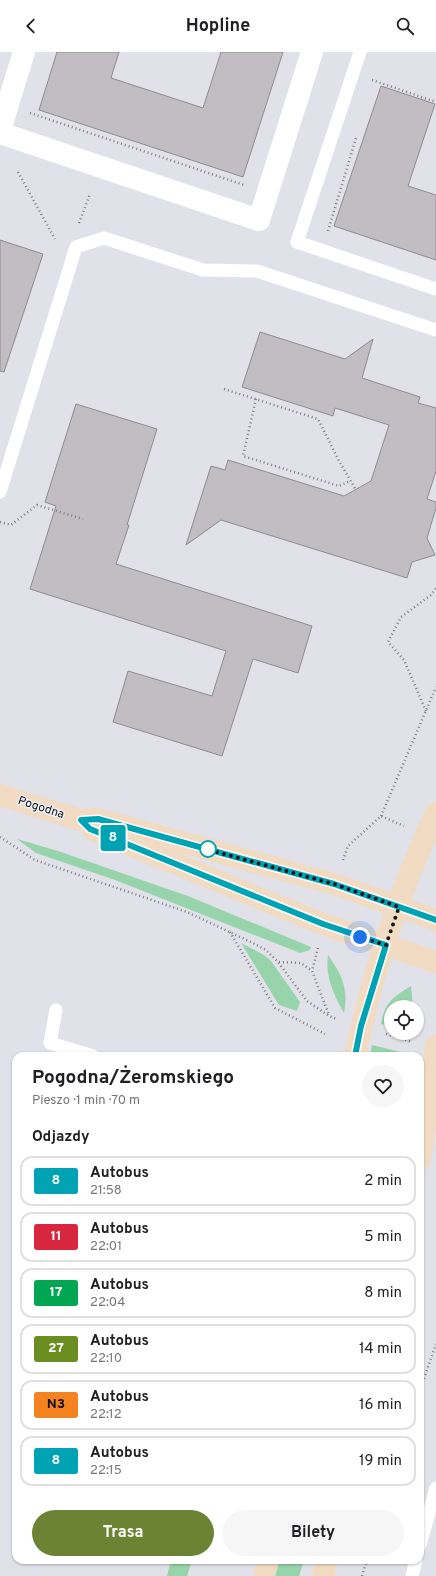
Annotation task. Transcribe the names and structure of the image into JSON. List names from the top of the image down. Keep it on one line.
{"streets":{"street":["Pogodna"]},"lines":["bus line 8"],"page":{"header":"Hopline","on_map":"8","heading":[["Pogodna/Żeromskiego","Pieszo · 1 min · 70 m"],"Odjazdy"],"list":[{"mark":"8","name":"Autobus","note":"21:58","value":"2 min"},{"mark":"11","name":"Autobus","note":"22:01","value":"5 min"},{"mark":"17","name":"Autobus","note":"22:04","value":"8 min"},{"mark":"27","name":"Autobus","note":"22:10","value":"14 min"},{"mark":"N3","name":"Autobus","note":"22:12","value":"16 min"},{"mark":"8","name":"Autobus","note":"22:15","value":"19 min"}],"buttons":["Trasa","Bilety"]}}
